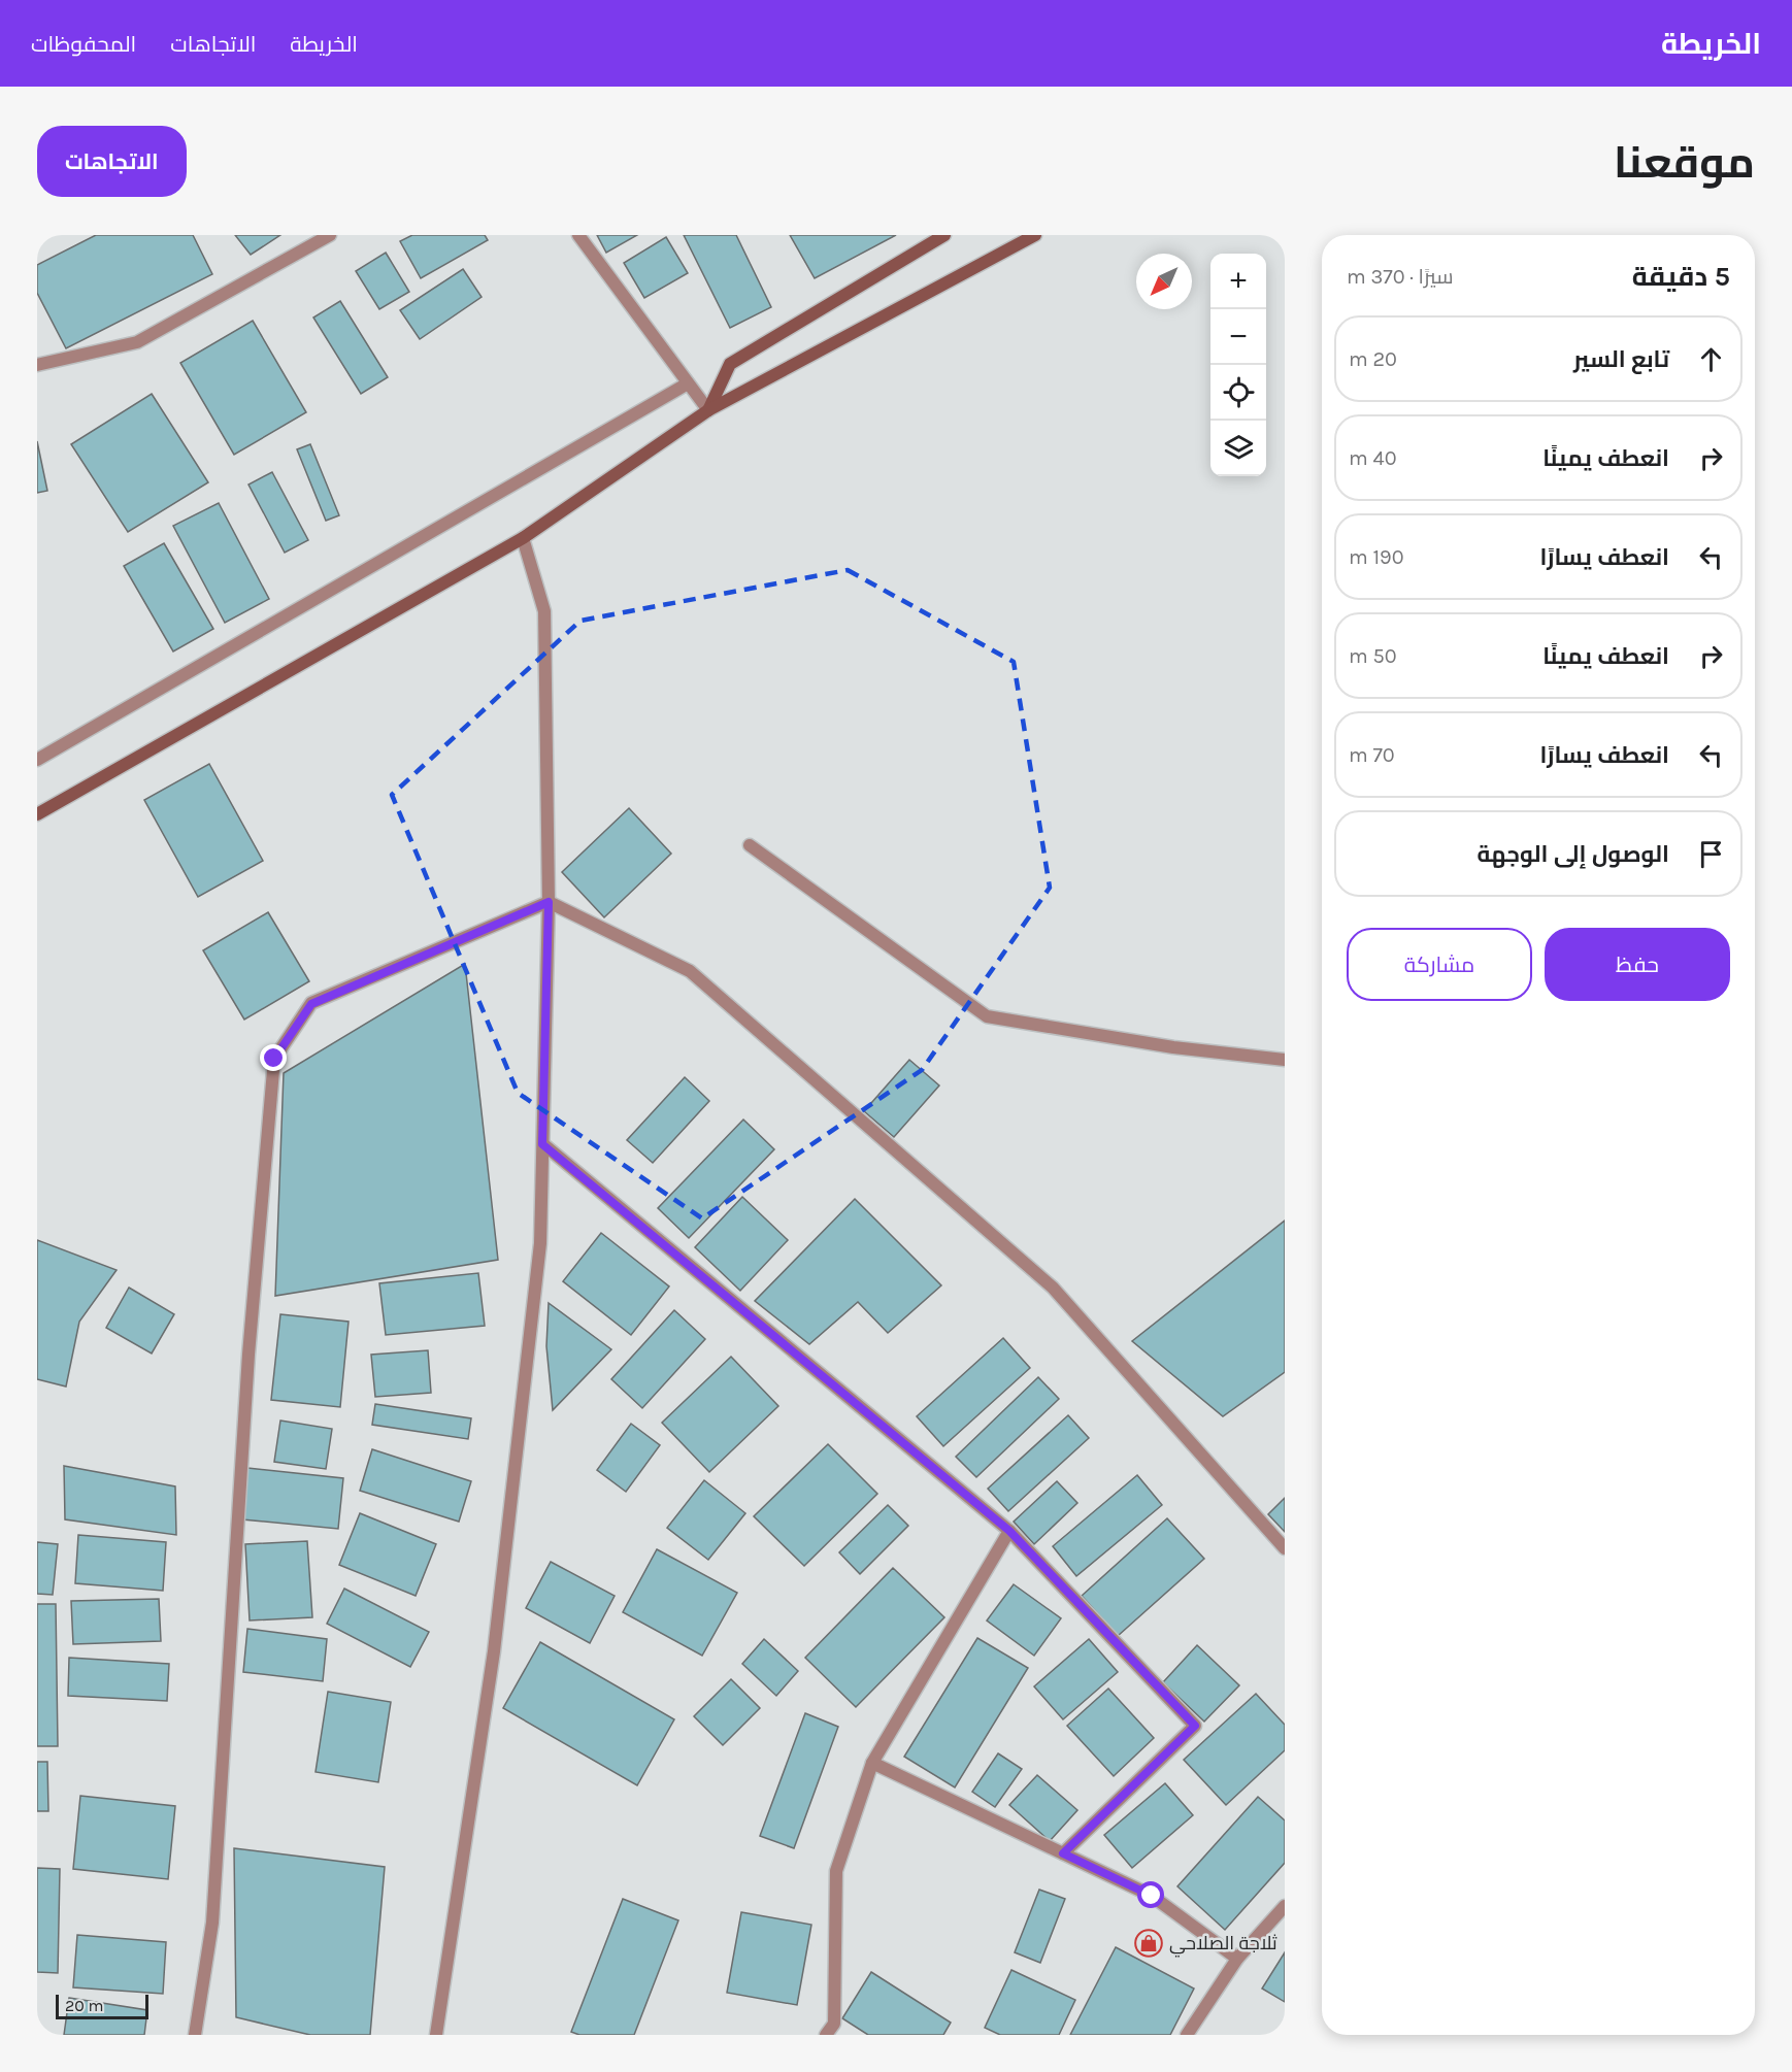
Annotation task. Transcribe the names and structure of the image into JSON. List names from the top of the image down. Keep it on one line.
{"places":{"shop":["ثلاجة الصلاحي"]},"scale_bar":"20 m","north":"bottom left","page":{"header":"الخريطة","nav":["الخريطة","الاتجاهات","المحفوظات"],"title":"موقعنا","buttons":["الاتجاهات",["حفظ","مشاركة"]],"heading":["5 دقيقة","سيرًا · 370 m"],"map_buttons":["+","−"],"list":[["تابع السير","20 m"],["انعطف يمينًا","40 m"],["انعطف يسارًا","190 m"],["انعطف يمينًا","50 m"],["انعطف يسارًا","70 m"],"الوصول إلى الوجهة"],"scale":"20 m"}}
